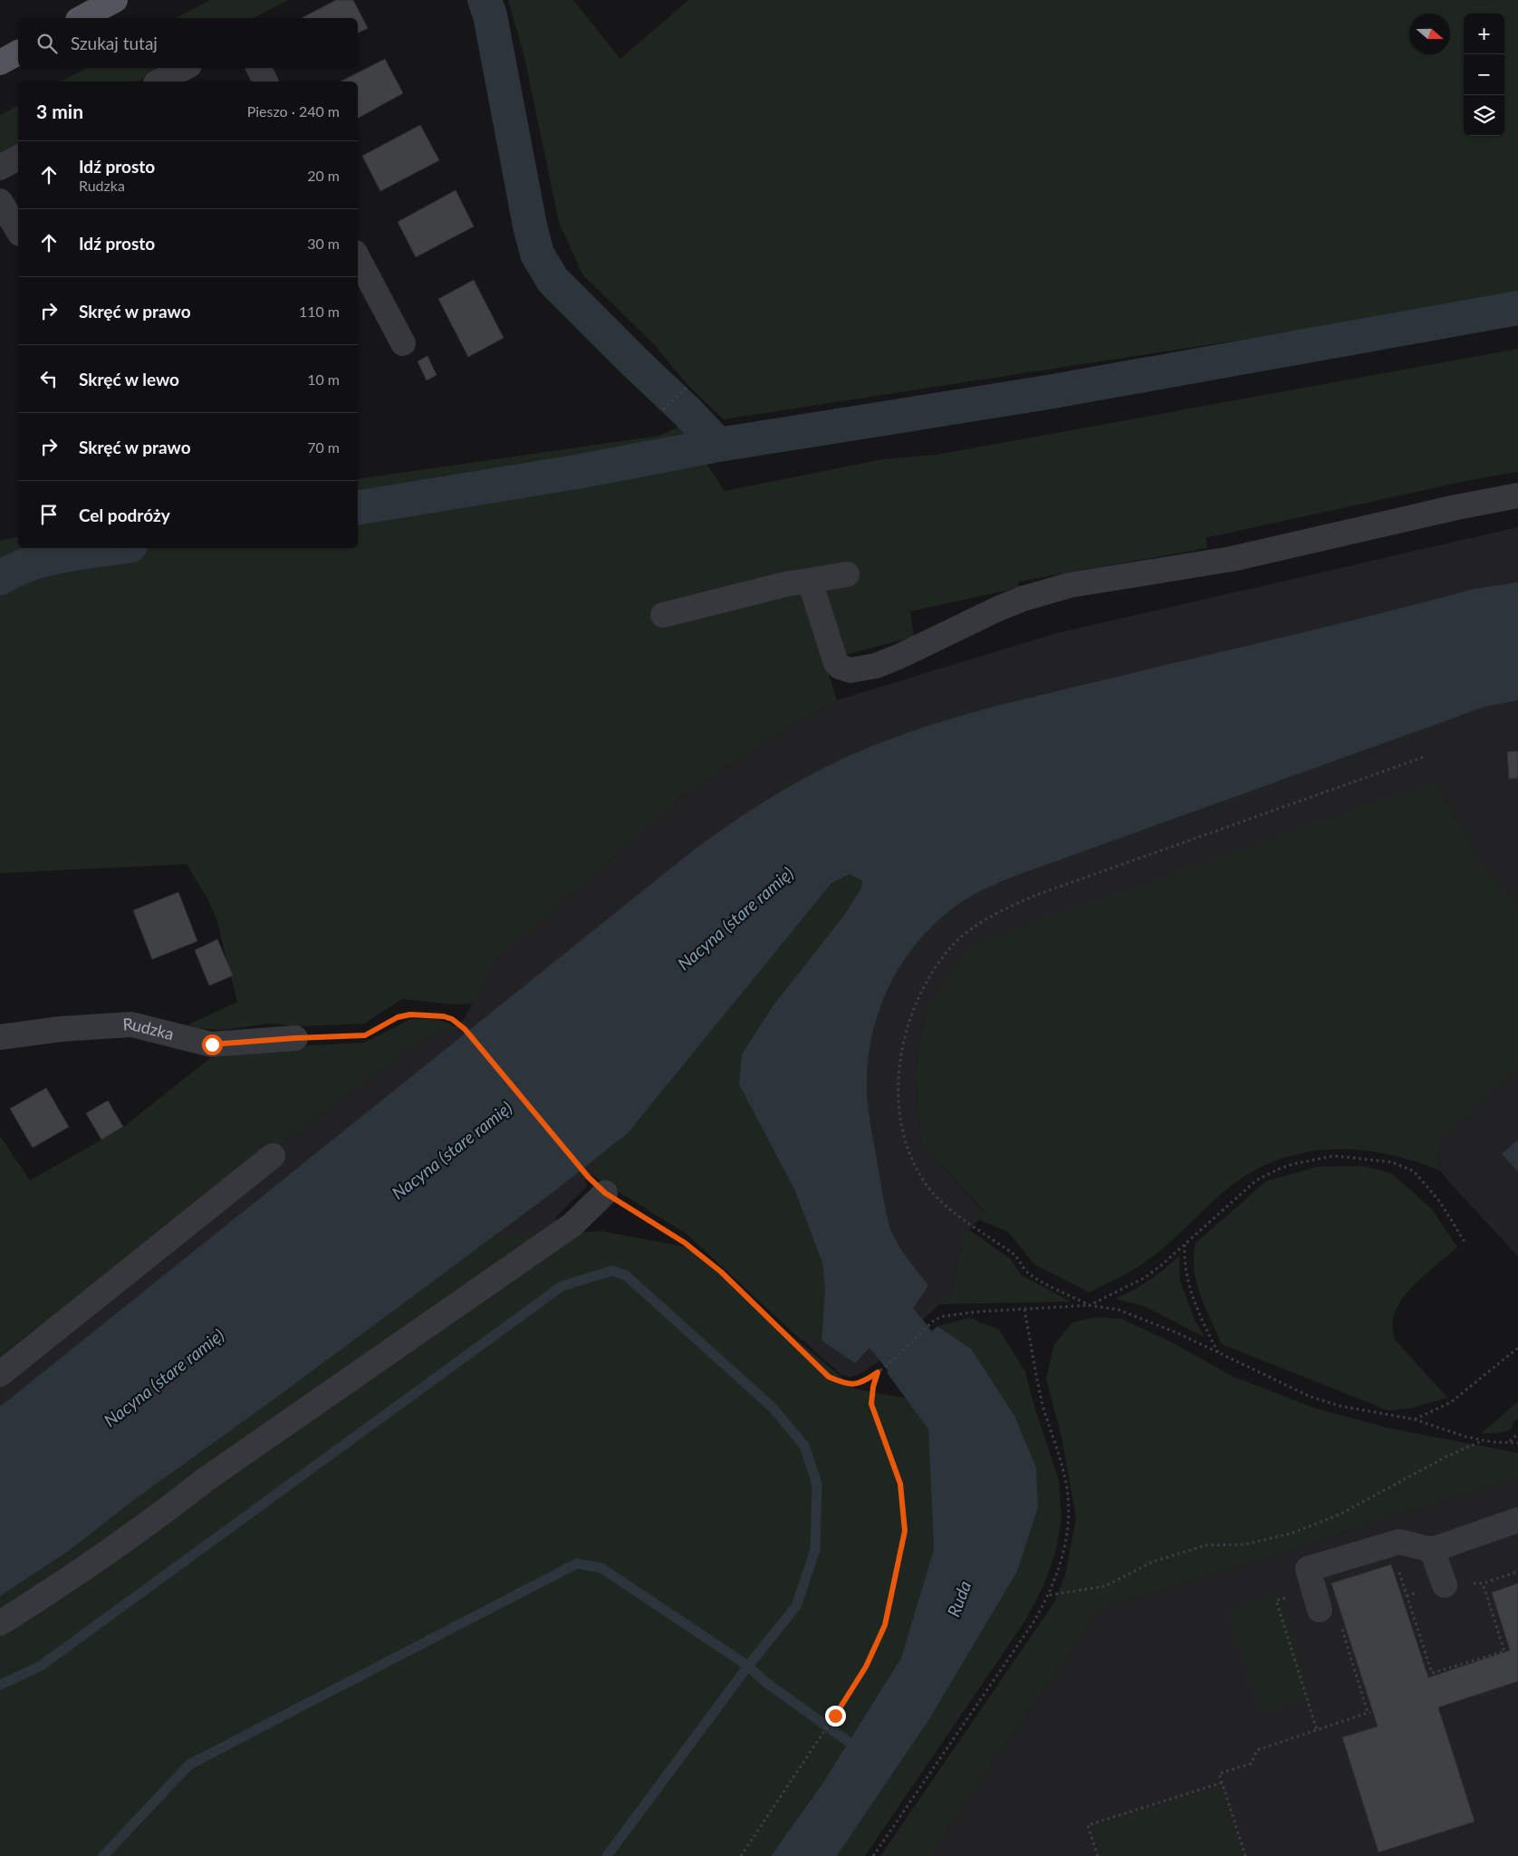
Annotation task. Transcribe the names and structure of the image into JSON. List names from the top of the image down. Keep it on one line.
{"streets":{"street":["Rudzka"]},"water":["Nacyna (stare ramię)","Ruda"],"north":"right","page":{"map_buttons":["+","−"],"search":"Szukaj tutaj","heading":["3 min","Pieszo · 240 m"],"list":[["Idź prosto","Rudzka","20 m"],["Idź prosto","30 m"],["Skręć w prawo","110 m"],["Skręć w lewo","10 m"],["Skręć w prawo","70 m"],"Cel podróży"]}}
